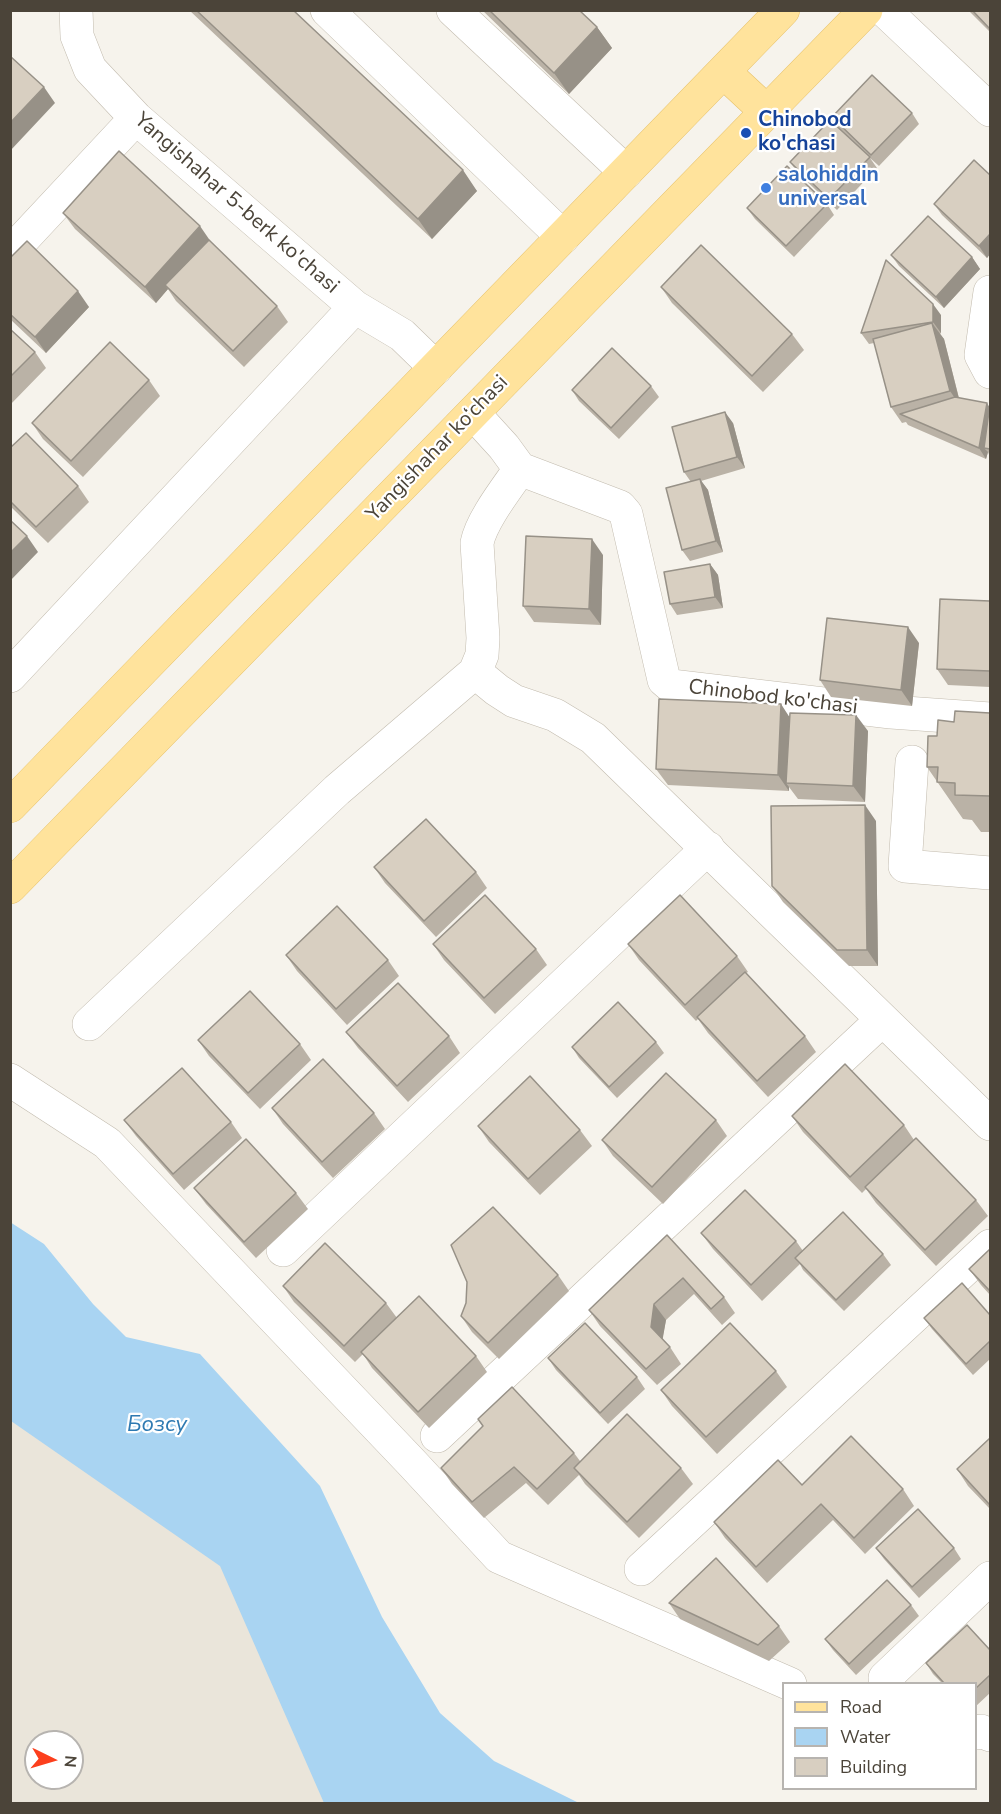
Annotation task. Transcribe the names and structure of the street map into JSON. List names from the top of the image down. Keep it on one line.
{"streets":{"main road":["Yangishahar ko‘chasi"],"street":["Yangishahar 5-berk ko'chasi","Chinobod ko'chasi"]},"water":["Бозсу"],"places":["Chinobod ko'chasi","salohiddin universal"],"legend":["Road","Water","Building"],"north":"right"}
